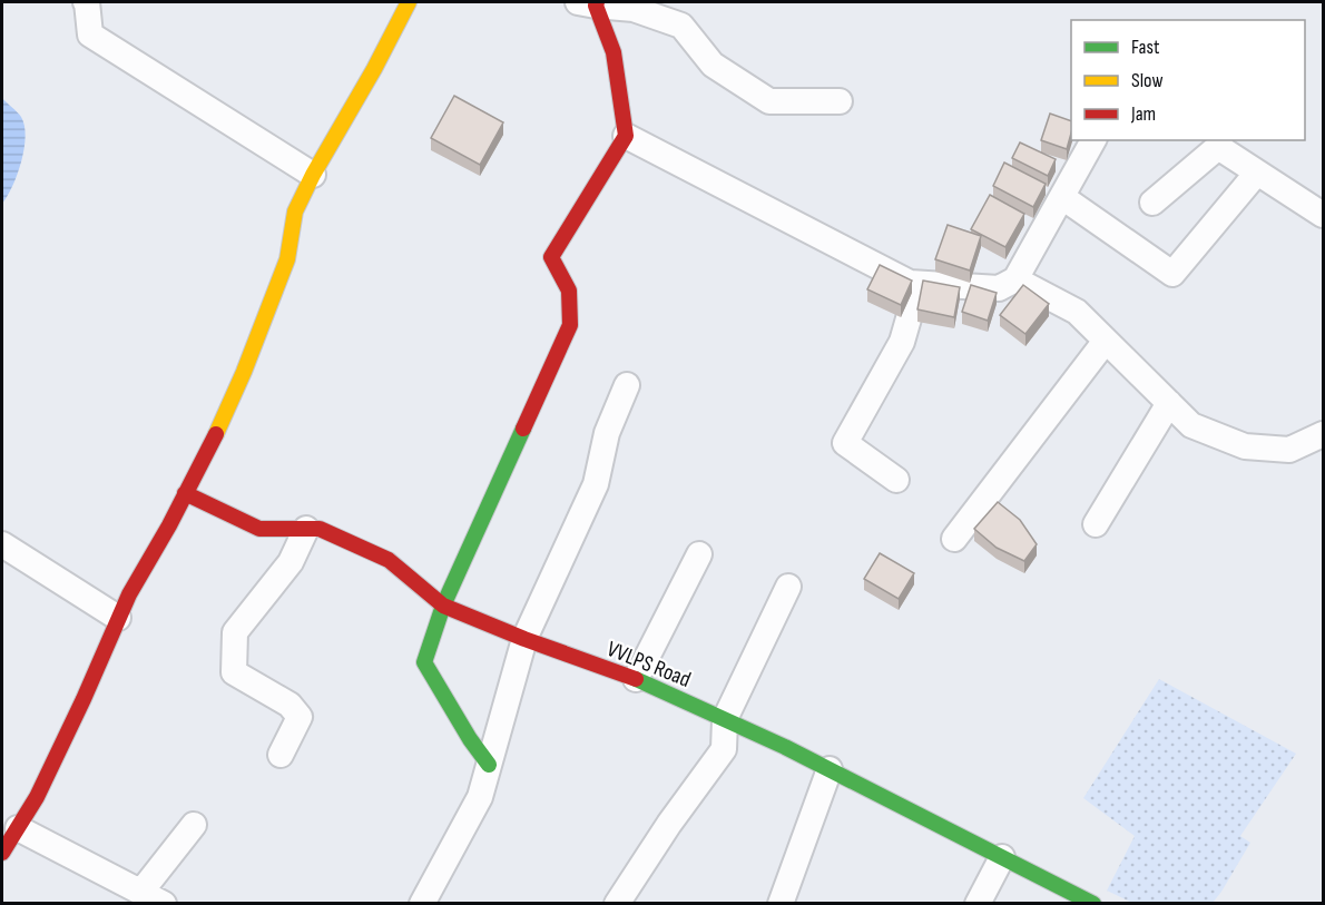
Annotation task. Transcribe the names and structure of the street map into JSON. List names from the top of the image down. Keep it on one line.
{"streets":{"street":["VVLPS Road"]},"legend":["Fast","Slow","Jam"]}
